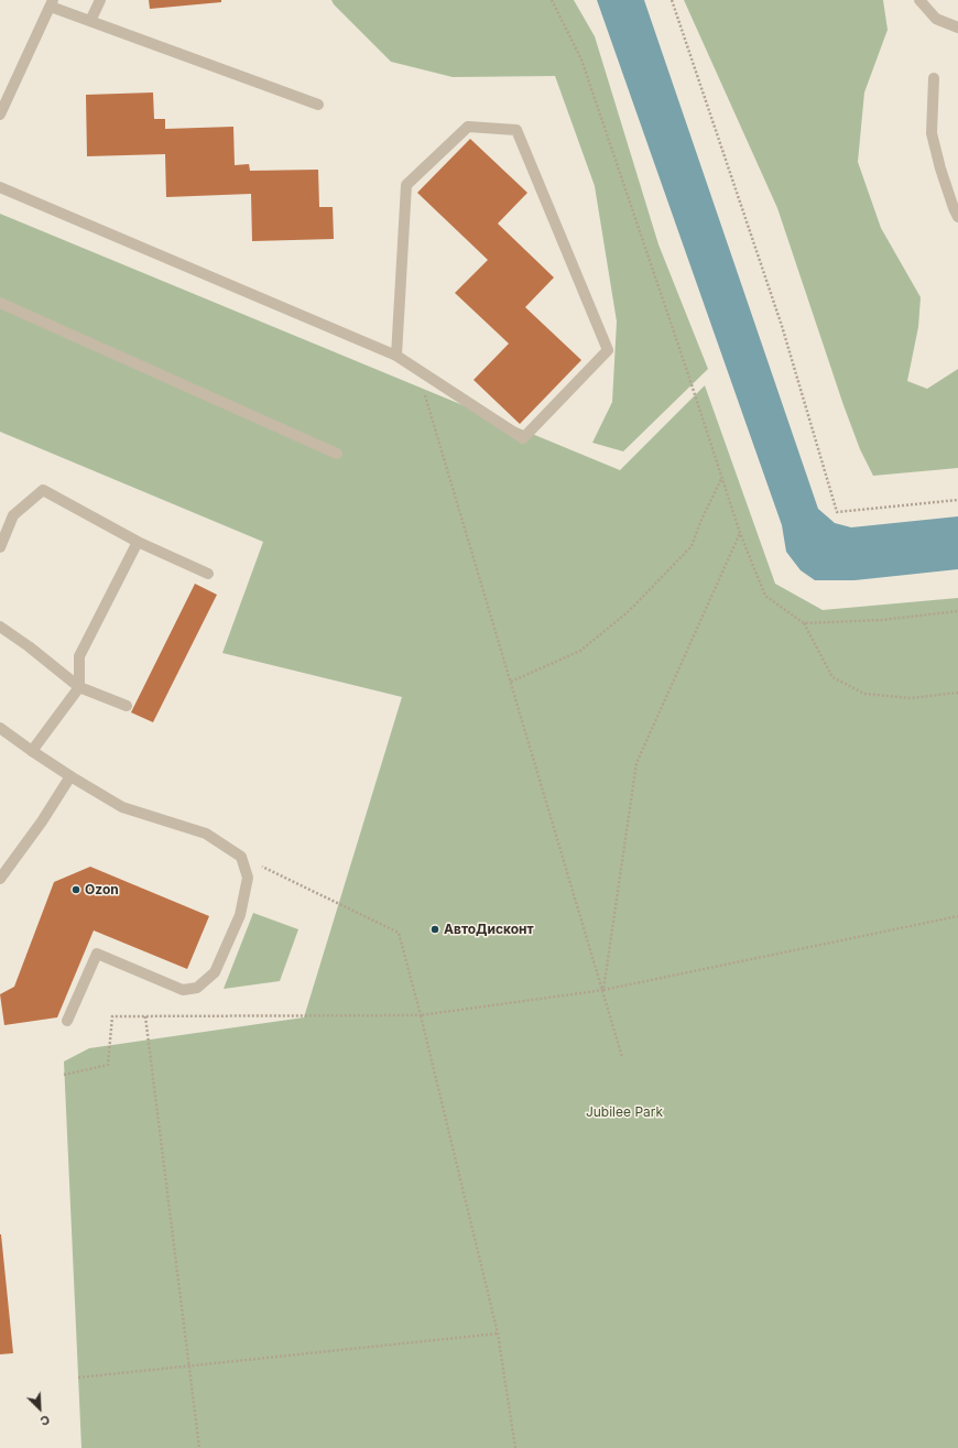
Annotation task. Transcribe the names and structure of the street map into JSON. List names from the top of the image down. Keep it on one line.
{"parks":["Jubilee Park"],"places":["Ozon","АвтоДисконт"],"north":"bottom right"}
